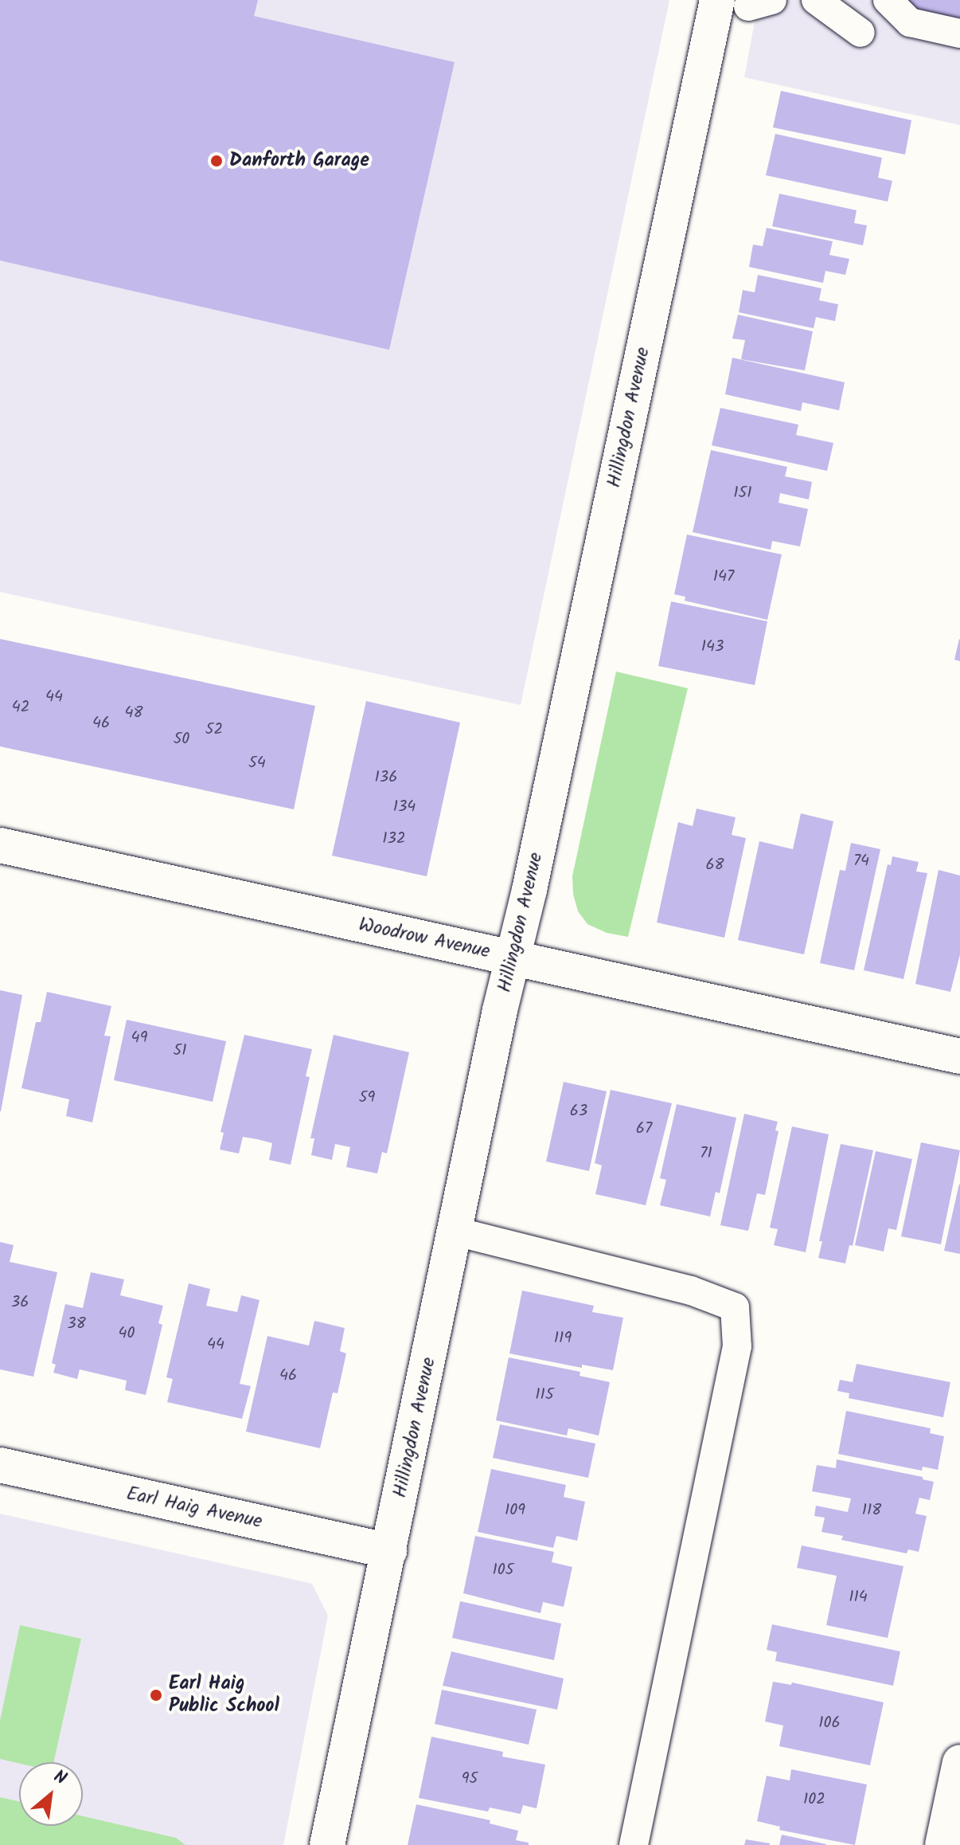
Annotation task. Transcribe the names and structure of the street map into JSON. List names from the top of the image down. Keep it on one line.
{"streets":{"street":["Hillingdon Avenue","Woodrow Avenue","Earl Haig Avenue"]},"crossings":[["Hillingdon Avenue","Woodrow Avenue"],["Hillingdon Avenue","Earl Haig Avenue"]],"places":["Danforth Garage","Earl Haig Public School"],"house_numbers":["151","147","143","44","42","48","46","52","50","54","136","134","132","74","68","49","51","59","63","67","71","36","38","40","119","44","46","115","109","118","105","114","106","95","102"],"north":"top right"}
